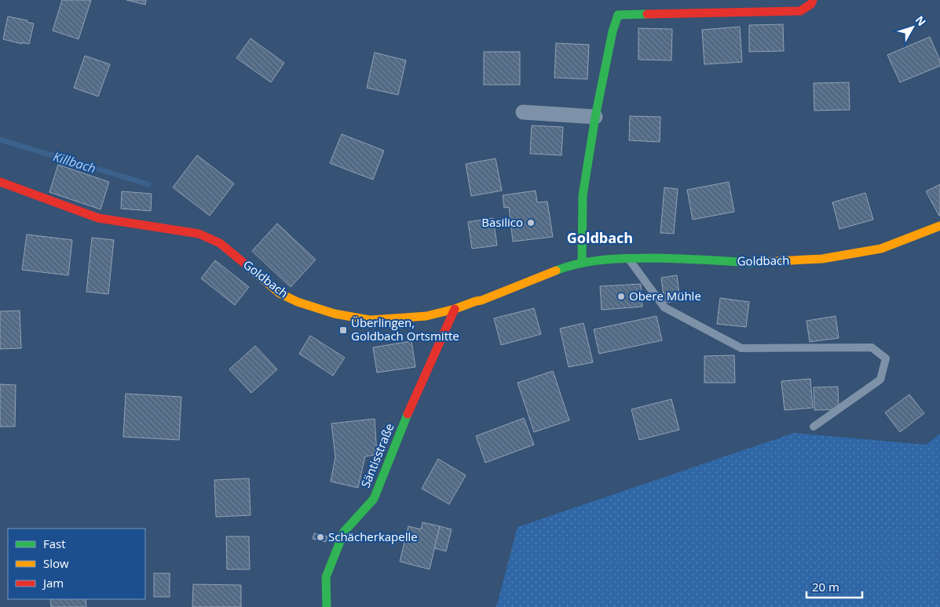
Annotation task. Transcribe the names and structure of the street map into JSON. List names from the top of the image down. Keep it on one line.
{"streets":{"street":["Goldbach","Säntisstraße"]},"crossings":[["Goldbach","Säntisstraße"]],"districts":["Goldbach"],"water":["Killbach"],"places":{"other":["Basilico","Obere Mühle","Schächerkapelle"],"transit":["Überlingen, Goldbach Ortsmitte"]},"legend":["Fast","Slow","Jam"],"scale_bar":"20 m","north":"top right"}
